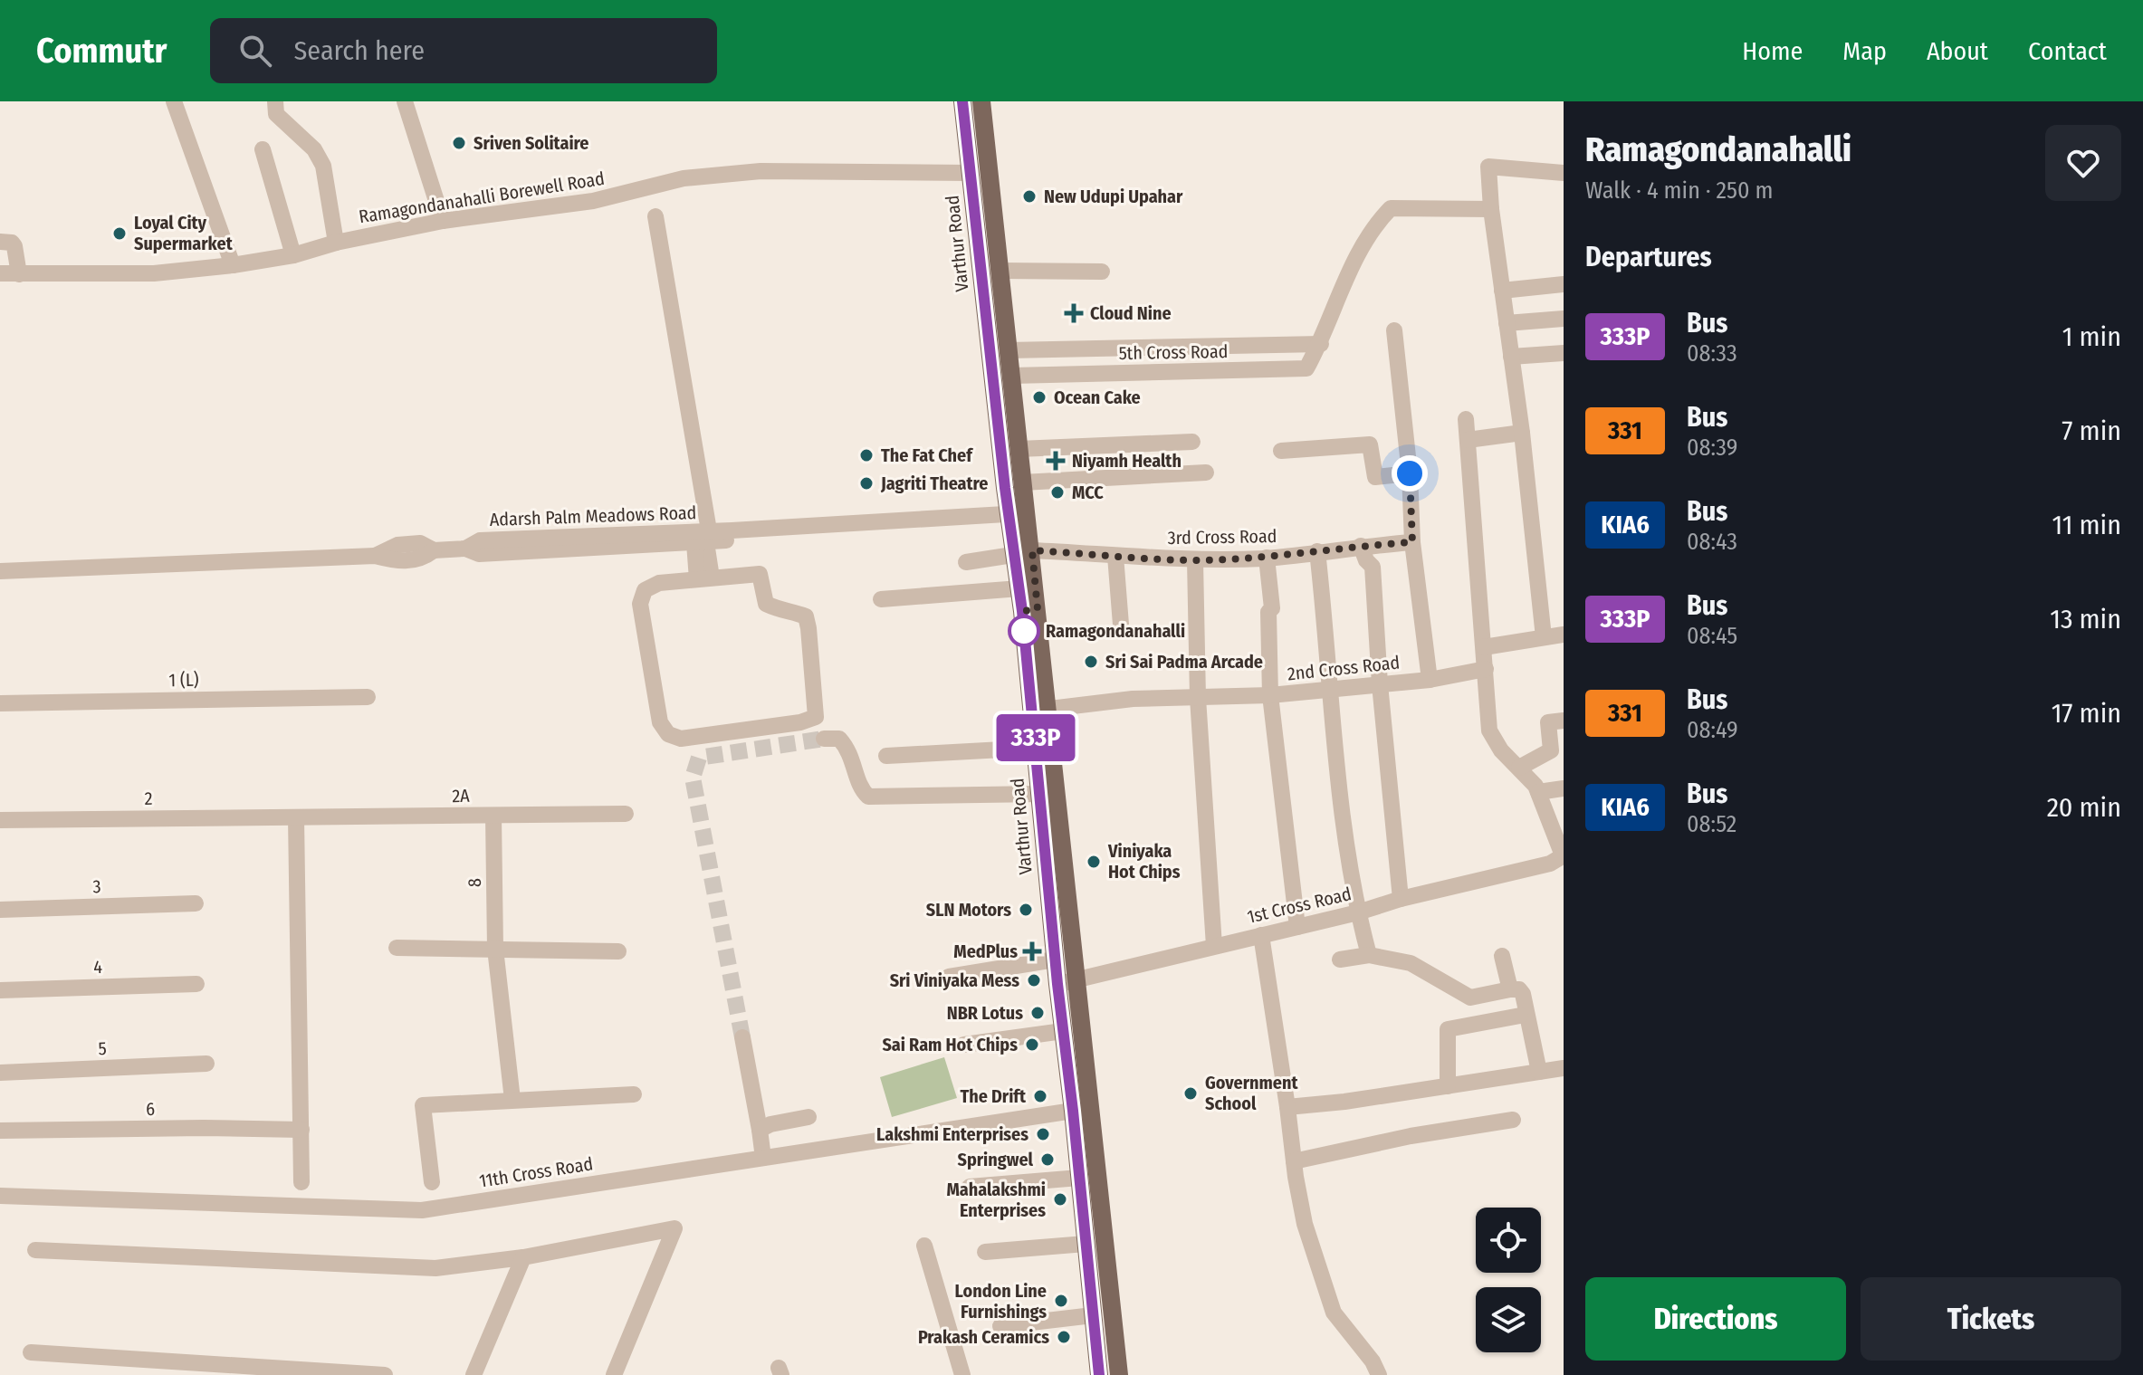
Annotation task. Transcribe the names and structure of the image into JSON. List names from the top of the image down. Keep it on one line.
{"streets":{"main road":["Varthur Road"],"street":["Ramagondanahalli Borewell Road","5th Cross Road","Adarsh Palm Meadows Road","3rd Cross Road","2nd Cross Road","1 (L)","2A","2","8","3","1st Cross Road","4","5","6","11th Cross Road"]},"crossings":[["Ramagondanahalli Borewell Road","Varthur Road"],["Varthur Road","5th Cross Road"],["Varthur Road","Adarsh Palm Meadows Road"],["Varthur Road","3rd Cross Road"],["Varthur Road","2nd Cross Road"],["Varthur Road","1st Cross Road"],["Varthur Road","11th Cross Road"],["2A","2"],["2A","8"]],"places":{"other":["Sriven Solitaire","New Udupi Upahar","Loyal City Supermarket","Ocean Cake","The Fat Chef","Jagriti Theatre","MCC","Ramagondanahalli","Sri Sai Padma Arcade","Viniyaka Hot Chips","SLN Motors","Sri Viniyaka Mess","NBR Lotus","Sai Ram Hot Chips","Government School","The Drift","Lakshmi Enterprises","Springwel","Mahalakshmi Enterprises","London Line Furnishings","Prakash Ceramics"],"health":["Cloud Nine","Niyamh Health","MedPlus"]},"lines":["bus line 333P"],"page":{"header":"Commutr","search":"Search here","nav":["Home","Map","About","Contact"],"on_map":"333P","heading":[["Ramagondanahalli","Walk · 4 min · 250 m"],"Departures"],"list":[{"mark":"333P","name":"Bus","note":"08:33","value":"1 min"},{"mark":"331","name":"Bus","note":"08:39","value":"7 min"},{"mark":"KIA6","name":"Bus","note":"08:43","value":"11 min"},{"mark":"333P","name":"Bus","note":"08:45","value":"13 min"},{"mark":"331","name":"Bus","note":"08:49","value":"17 min"},{"mark":"KIA6","name":"Bus","note":"08:52","value":"20 min"}],"buttons":["Directions","Tickets"]}}
